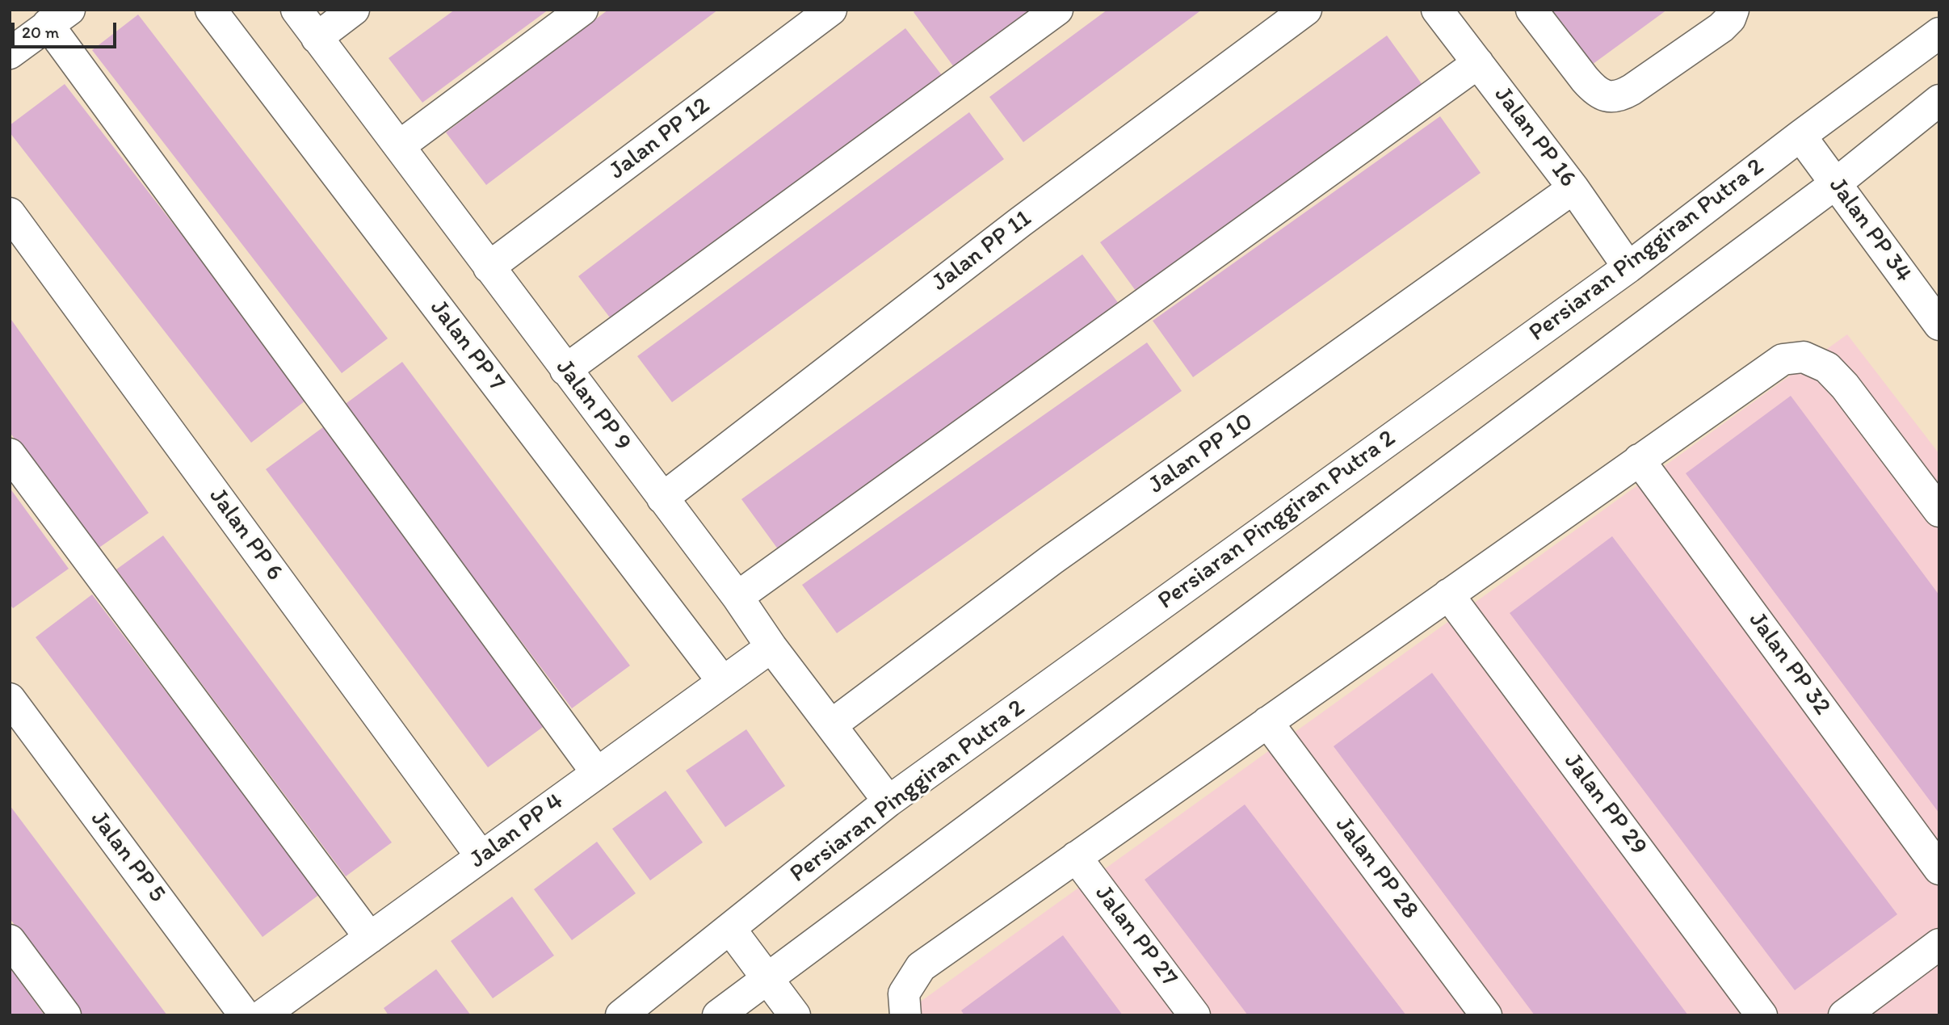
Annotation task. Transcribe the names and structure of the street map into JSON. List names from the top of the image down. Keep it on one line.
{"streets":{"street":["Jalan PP 16","Jalan PP 12","Jalan PP 34","Persiaran Pinggiran Putra 2","Jalan PP 11","Jalan PP 7","Jalan PP 9","Jalan PP 10","Jalan PP 6","Jalan PP 32","Jalan PP 29","Jalan PP 4","Jalan PP 5","Jalan PP 28","Jalan PP 27"]},"crossings":[["Jalan PP 16","Persiaran Pinggiran Putra 2"],["Jalan PP 16","Jalan PP 10"],["Jalan PP 12","Jalan PP 9"],["Jalan PP 34","Persiaran Pinggiran Putra 2"],["Persiaran Pinggiran Putra 2","Jalan PP 9"],["Jalan PP 11","Jalan PP 9"],["Jalan PP 7","Jalan PP 4"],["Jalan PP 9","Jalan PP 10"],["Jalan PP 9","Jalan PP 4"],["Jalan PP 6","Jalan PP 4"]],"scale_bar":"20 m"}
